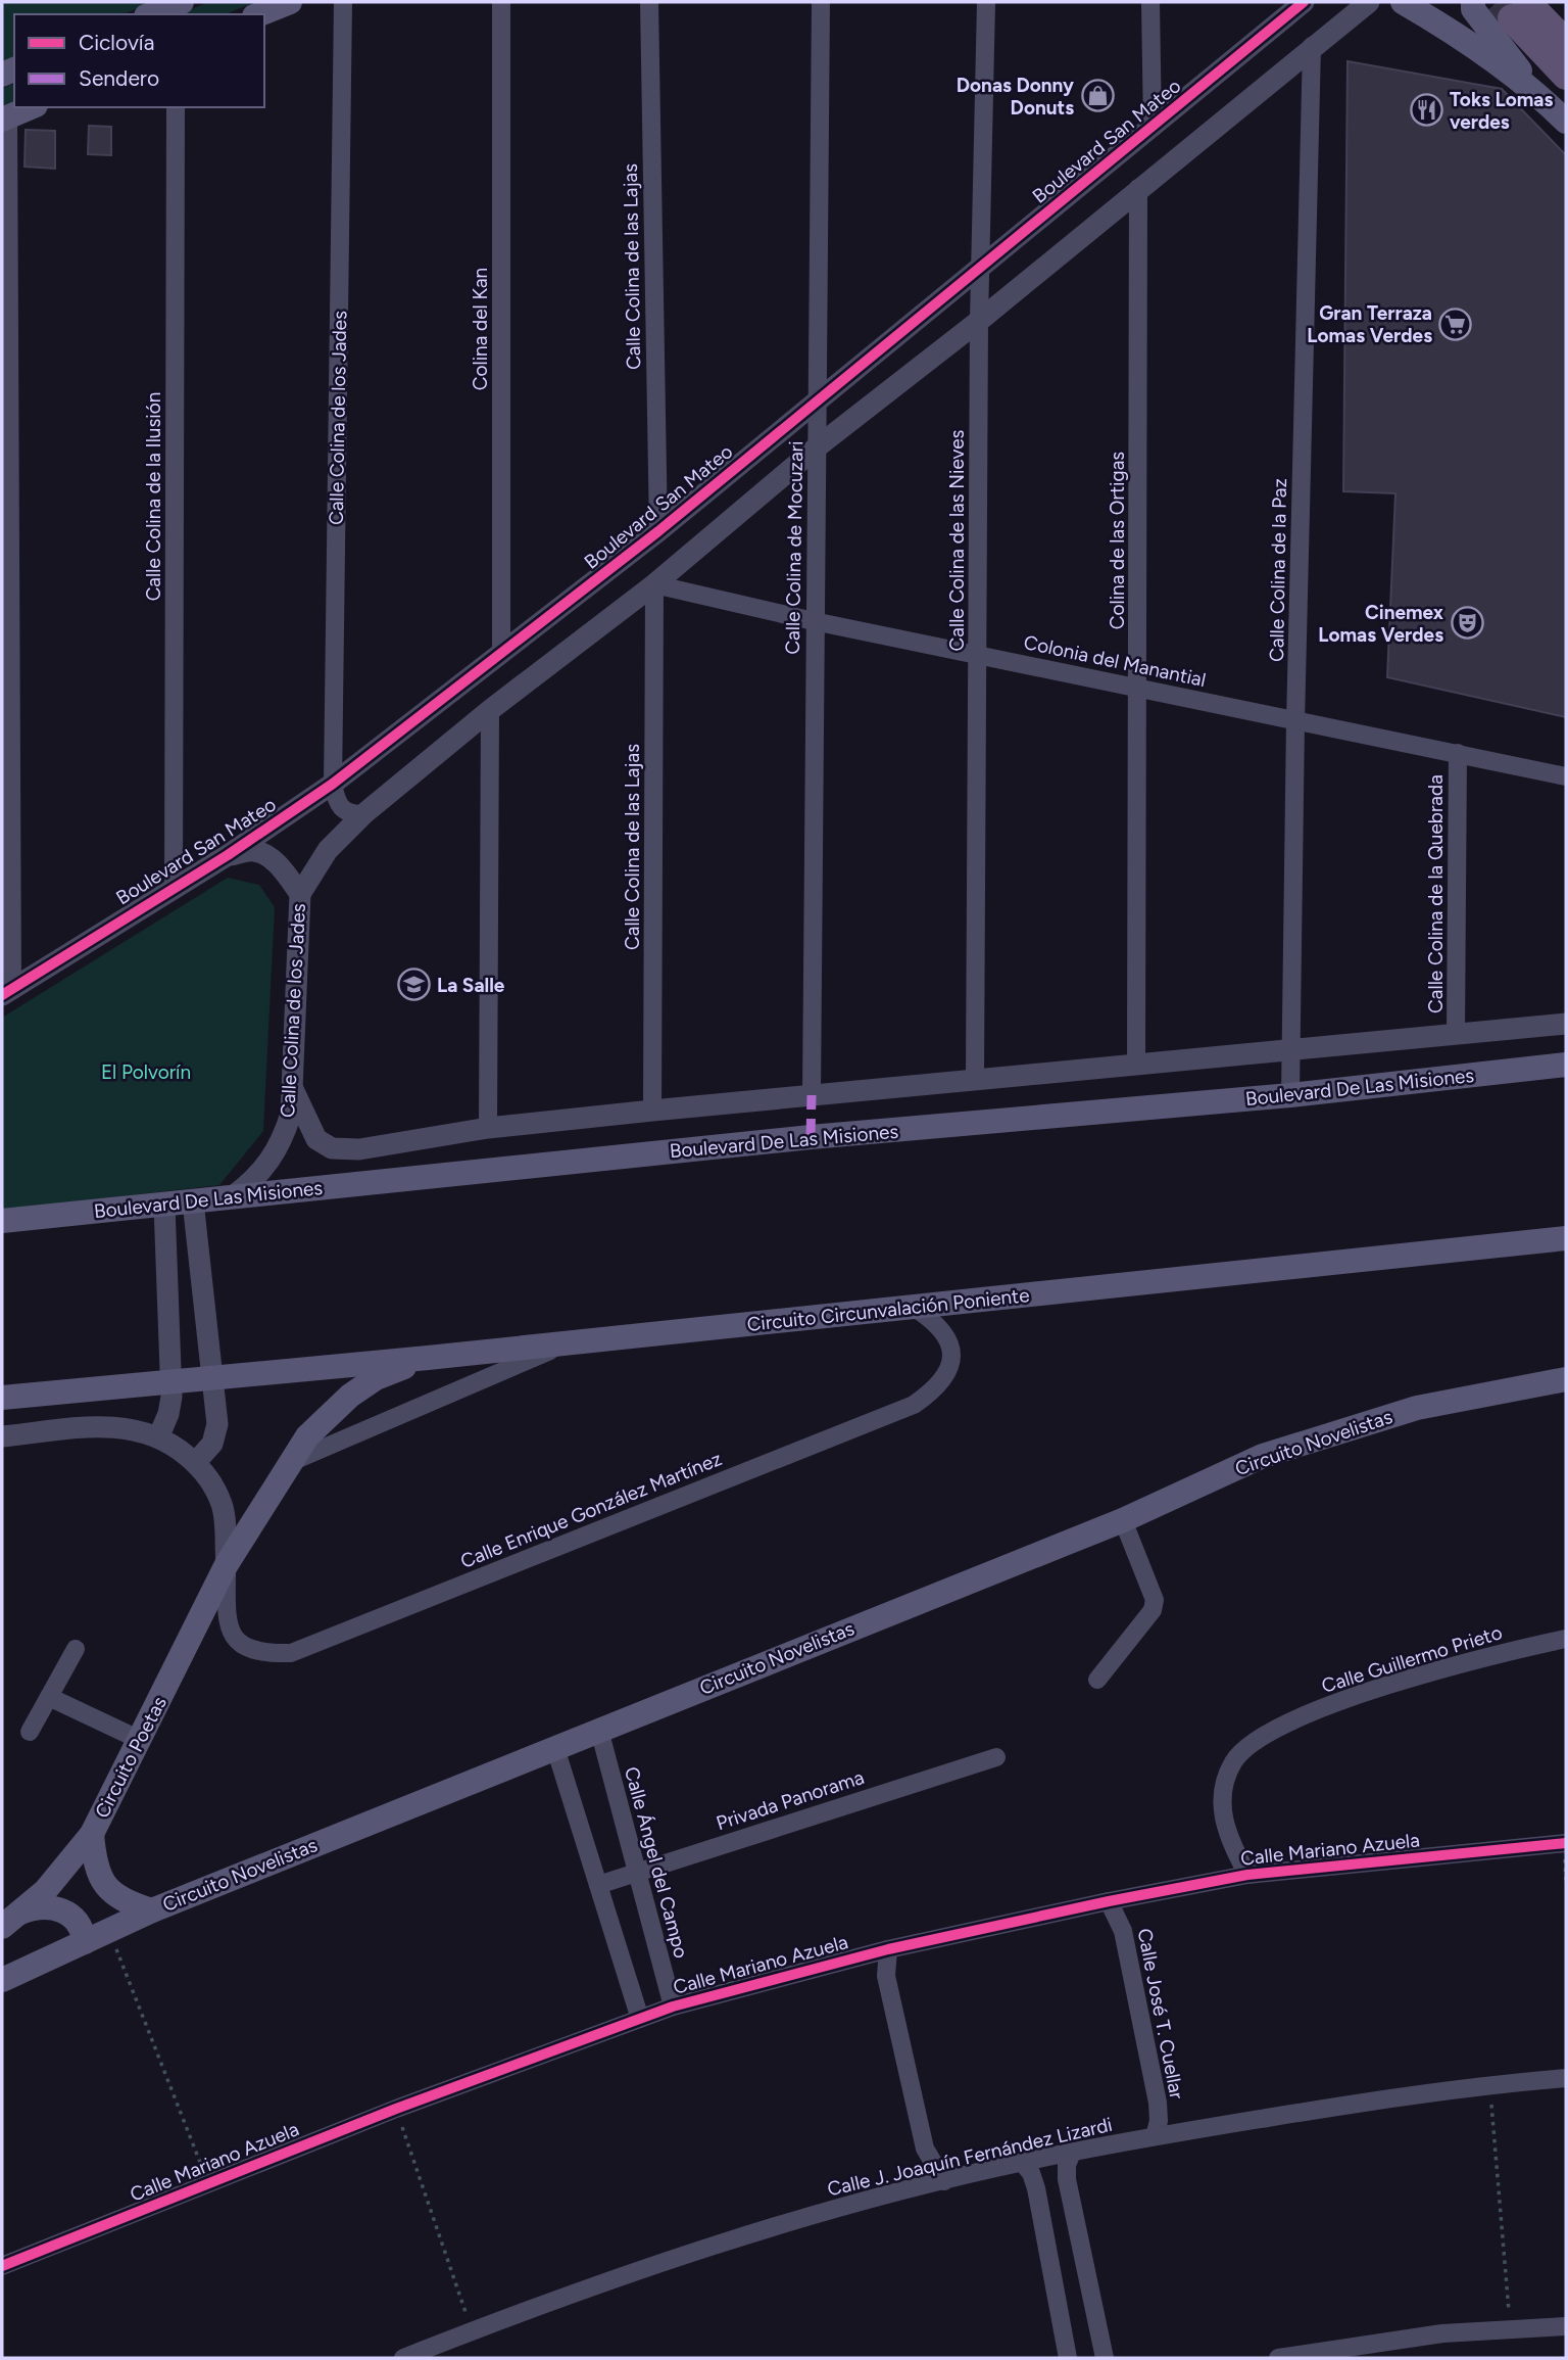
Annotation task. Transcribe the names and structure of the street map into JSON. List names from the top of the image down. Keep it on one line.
{"streets":{"main road":["Boulevard De Las Misiones","Circuito Circunvalación Poniente","Circuito Novelistas","Circuito Poetas"],"street":["Boulevard San Mateo","Calle Colina de las Lajas","Colina del Kan","Calle Colina de los Jades","Calle Colina de la Ilusión","Calle Colina de las Nieves","Colina de las Ortigas","Calle Colina de Mocuzari","Calle Colina de la Paz","Colonia del Manantial","Calle Colina de la Quebrada","Calle Enrique González Martínez","Calle Guillermo Prieto","Privada Panorama","Calle Mariano Azuela","Calle Ángel del Campo","Calle José T. Cuellar","Calle J. Joaquín Fernández Lizardi"]},"crossings":[["Boulevard San Mateo","Calle Colina de las Lajas"],["Boulevard San Mateo","Colina del Kan"],["Boulevard San Mateo","Calle Colina de los Jades"],["Boulevard San Mateo","Calle Colina de la Ilusión"],["Boulevard San Mateo","Calle Colina de las Nieves"],["Boulevard San Mateo","Calle Colina de Mocuzari"],["Calle Colina de las Lajas","Colonia del Manantial"],["Calle Colina de las Lajas","Boulevard De Las Misiones"],["Calle Colina de los Jades","Boulevard De Las Misiones"],["Calle Colina de las Nieves","Colonia del Manantial"],["Calle Colina de las Nieves","Boulevard De Las Misiones"],["Colina de las Ortigas","Colonia del Manantial"],["Colina de las Ortigas","Boulevard De Las Misiones"],["Calle Colina de Mocuzari","Colonia del Manantial"],["Calle Colina de Mocuzari","Boulevard De Las Misiones"],["Calle Colina de la Paz","Colonia del Manantial"],["Calle Colina de la Paz","Boulevard De Las Misiones"],["Colonia del Manantial","Calle Colina de la Quebrada"],["Calle Colina de la Quebrada","Boulevard De Las Misiones"],["Circuito Circunvalación Poniente","Calle Enrique González Martínez"],["Circuito Circunvalación Poniente","Circuito Poetas"],["Circuito Novelistas","Calle Ángel del Campo"],["Calle Enrique González Martínez","Circuito Poetas"],["Calle Guillermo Prieto","Calle Mariano Azuela"],["Privada Panorama","Calle Ángel del Campo"],["Calle Mariano Azuela","Calle Ángel del Campo"],["Calle Mariano Azuela","Calle José T. Cuellar"],["Calle José T. Cuellar","Calle J. Joaquín Fernández Lizardi"]],"parks":["El Polvorín"],"places":{"shop":["Donas Donny Donuts"],"restaurant":["Toks Lomas verdes"],"supermarket":["Gran Terraza Lomas Verdes"],"theatre":["Cinemex Lomas Verdes"],"school or university":["La Salle"]},"legend":["Ciclovía","Sendero"]}
